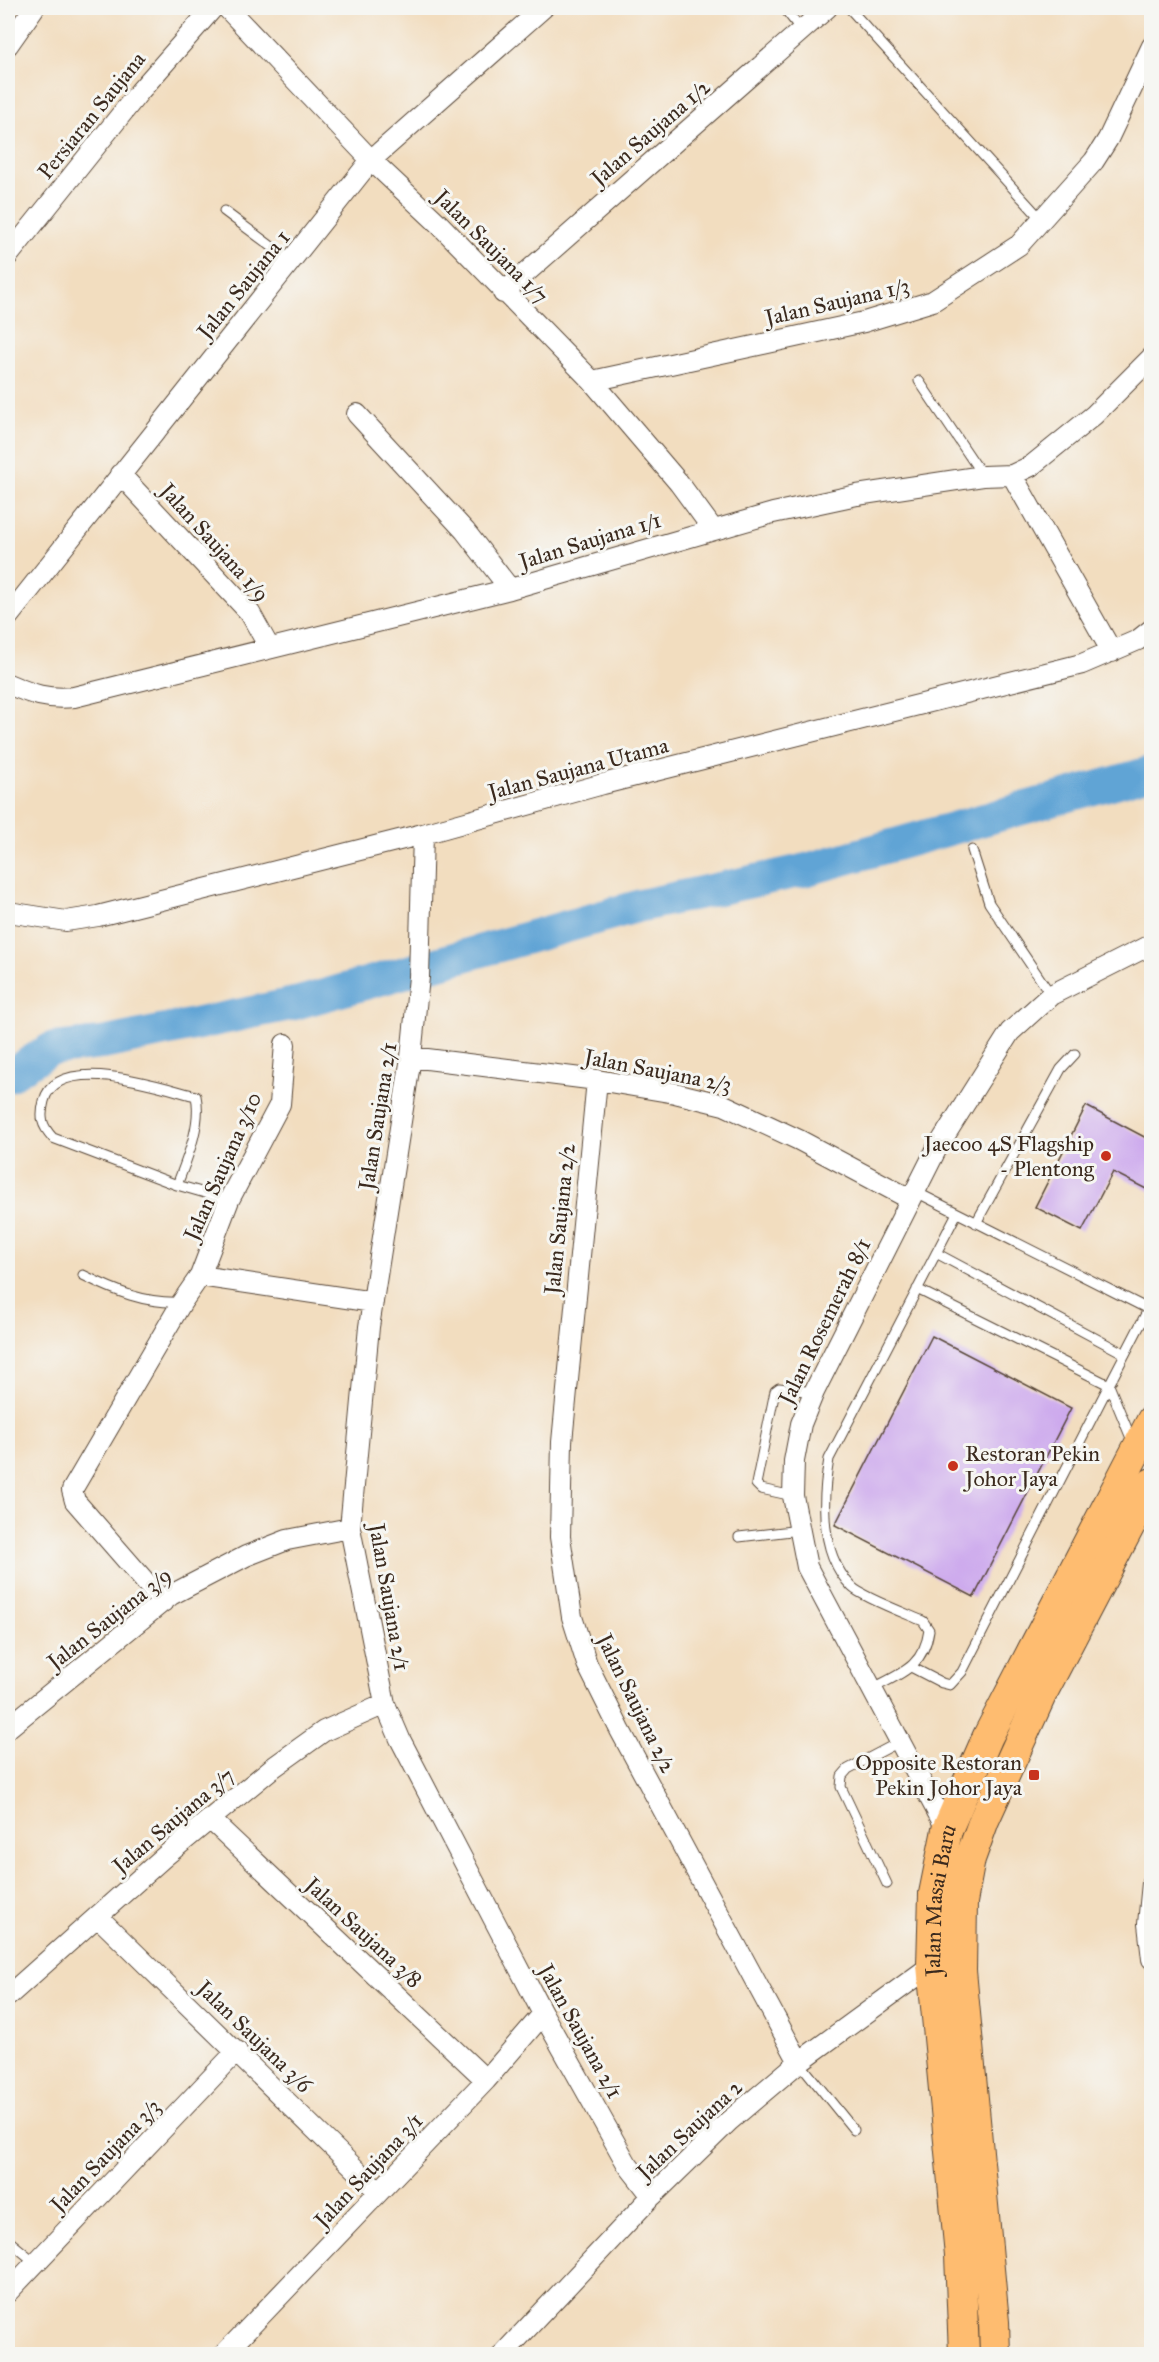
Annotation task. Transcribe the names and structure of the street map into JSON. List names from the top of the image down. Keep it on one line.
{"streets":{"main road":["Jalan Masai Baru"],"street":["Persiaran Saujana","Jalan Saujana 1/2","Jalan Saujana 1/7","Jalan Saujana 1","Jalan Saujana 1/3","Jalan Saujana 1/1","Jalan Saujana 1/9","Jalan Saujana Utama","Jalan Saujana 2/3","Jalan Saujana 2/1","Jalan Saujana 3/10","Jalan Saujana 2/2","Jalan Rosemerah 8/1","Jalan Saujana 3/9","Jalan Saujana 3/7","Jalan Saujana 3/8","Jalan Saujana 3/6","Jalan Saujana 2","Jalan Saujana 3/3","Jalan Saujana 3/1"]},"crossings":[["Jalan Saujana 1/2","Jalan Saujana 1/7"],["Jalan Saujana 1/7","Jalan Saujana 1"],["Jalan Saujana 1/7","Jalan Saujana 1/3"],["Jalan Saujana 1/7","Jalan Saujana 1/1"],["Jalan Saujana 1","Jalan Saujana 1/9"],["Jalan Saujana 1/1","Jalan Saujana 1/9"],["Jalan Saujana Utama","Jalan Saujana 2/1"],["Jalan Saujana 2/3","Jalan Saujana 2/1"],["Jalan Saujana 2/3","Jalan Saujana 2/2"],["Jalan Saujana 2/3","Jalan Rosemerah 8/1"],["Jalan Saujana 2/1","Jalan Saujana 3/10"],["Jalan Saujana 2/1","Jalan Saujana 3/9"],["Jalan Saujana 2/1","Jalan Saujana 3/7"],["Jalan Saujana 2/1","Jalan Saujana 2"],["Jalan Saujana 2/1","Jalan Saujana 3/1"],["Jalan Saujana 2/2","Jalan Saujana 2"],["Jalan Rosemerah 8/1","Jalan Masai Baru"],["Jalan Saujana 3/7","Jalan Saujana 3/8"],["Jalan Saujana 3/7","Jalan Saujana 3/6"],["Jalan Masai Baru","Jalan Saujana 2"],["Jalan Saujana 3/8","Jalan Saujana 3/1"],["Jalan Saujana 3/6","Jalan Saujana 3/3"],["Jalan Saujana 3/6","Jalan Saujana 3/1"]],"places":{"other":["Jaecoo 4S Flagship - Plentong","Restoran Pekin Johor Jaya"],"transit":["Opposite Restoran Pekin Johor Jaya"]}}
